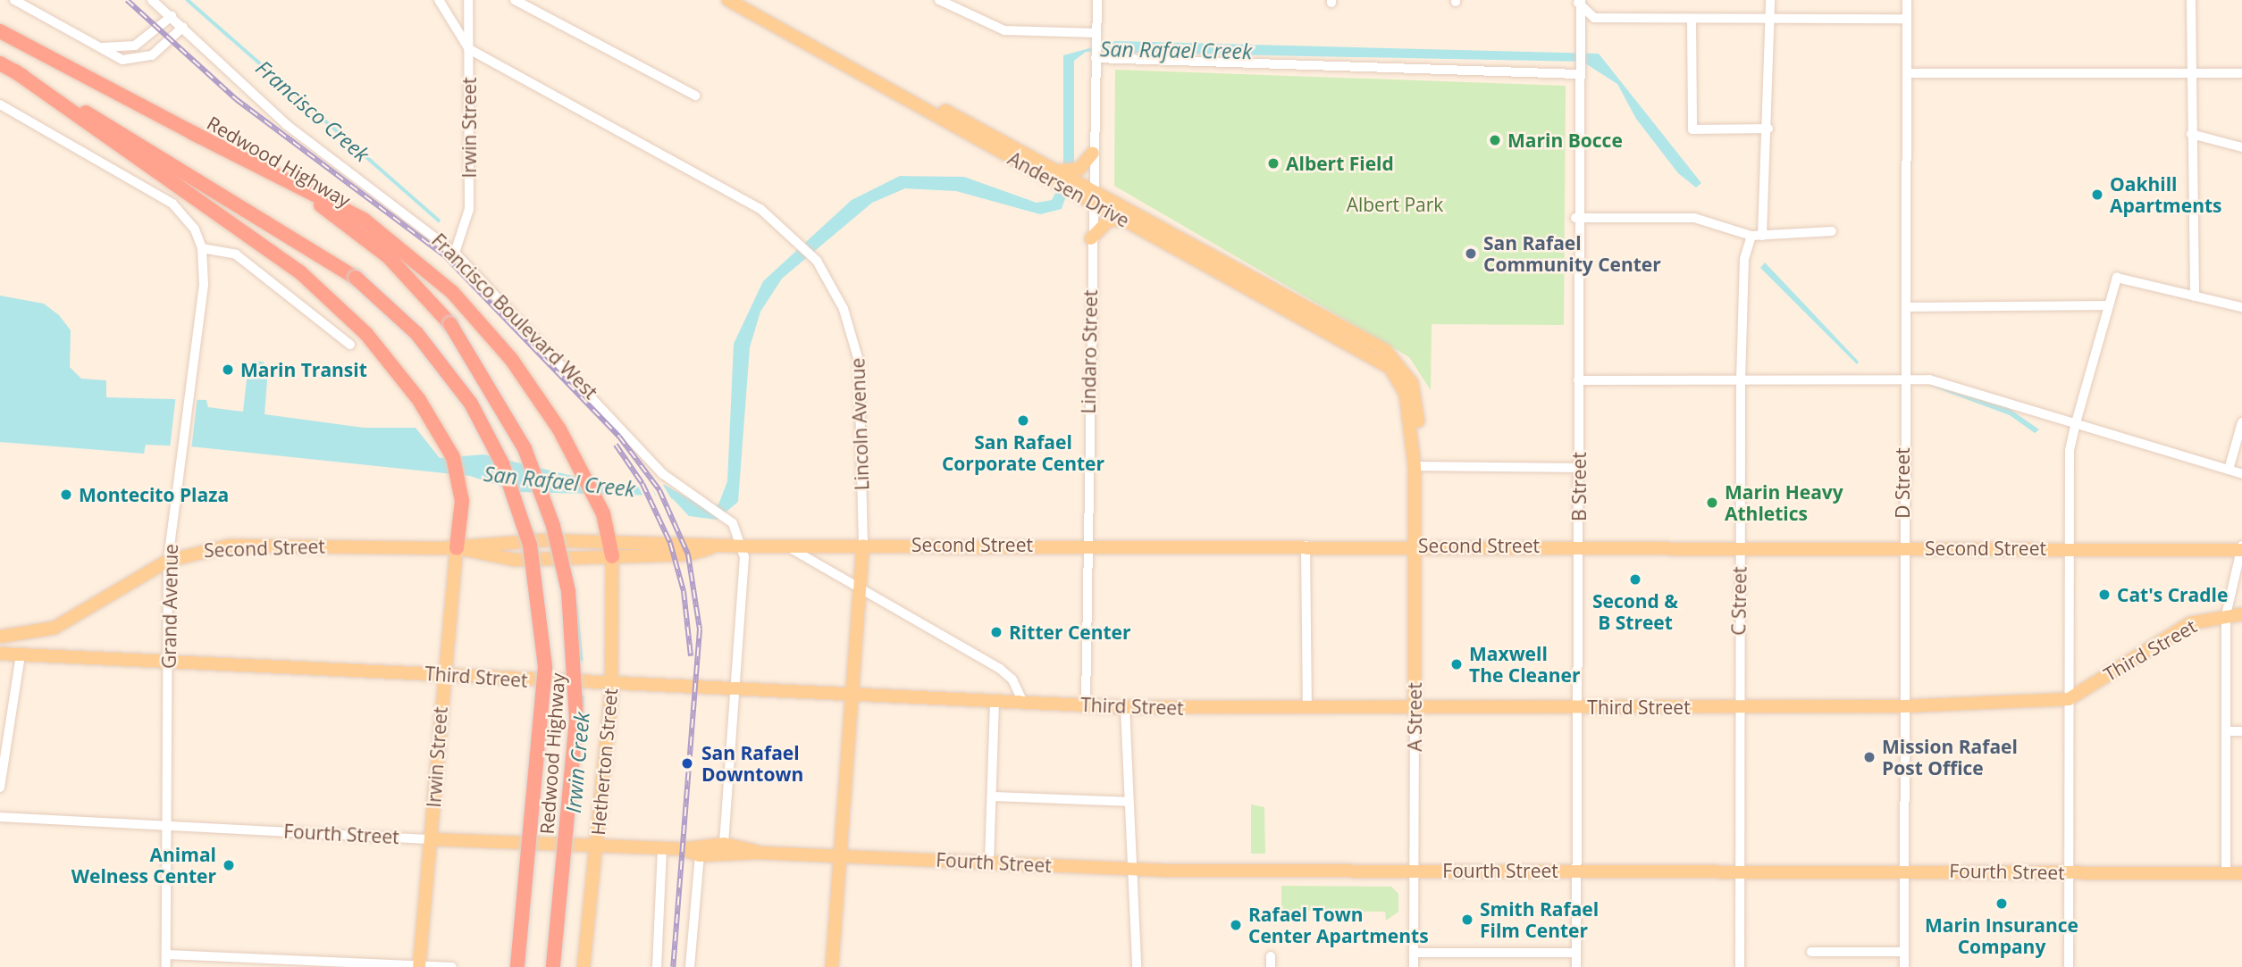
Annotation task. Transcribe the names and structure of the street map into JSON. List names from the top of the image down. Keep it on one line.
{"streets":{"highway":["Redwood Highway"],"main road":["Irwin Street","Andersen Drive","Lincoln Avenue","Second Street","Third Street","A Street","Hetherton Street","Fourth Street"],"street":["Francisco Boulevard West","Lindaro Street","D Street","B Street","C Street","Grand Avenue"]},"crossings":[["Irwin Street","Francisco Boulevard West"],["Irwin Street","Lincoln Avenue"],["Irwin Street","Second Street"],["Irwin Street","Third Street"],["Irwin Street","Fourth Street"],["Andersen Drive","Lindaro Street"],["Andersen Drive","A Street"],["Francisco Boulevard West","Second Street"],["Lindaro Street","Second Street"],["Lindaro Street","Third Street"],["Lincoln Avenue","Second Street"],["Lincoln Avenue","Third Street"],["Lincoln Avenue","Fourth Street"],["D Street","Second Street"],["D Street","Third Street"],["D Street","Fourth Street"],["B Street","Second Street"],["B Street","Third Street"],["B Street","Fourth Street"],["Second Street","C Street"],["Second Street","Grand Avenue"],["Second Street","A Street"],["Second Street","Hetherton Street"],["C Street","Third Street"],["C Street","Fourth Street"],["Grand Avenue","Third Street"],["Grand Avenue","Fourth Street"],["Third Street","A Street"],["Third Street","Hetherton Street"],["A Street","Fourth Street"],["Hetherton Street","Fourth Street"]],"water":["San Rafael Creek","Francisco Creek","Irwin Creek"],"parks":["Albert Park"],"places":["Marin Bocce","Albert Field","Oakhill Apartments","San Rafael Community Center","Marin Transit","San Rafael Corporate Center","Montecito Plaza","Marin Heavy Athletics","Second & B Street","Cat's Cradle","Ritter Center","Maxwell The Cleaner","Mission Rafael Post Office","San Rafael Downtown","Animal Welness Center","Marin Insurance Company","Smith Rafael Film Center","Rafael Town Center Apartments"]}
